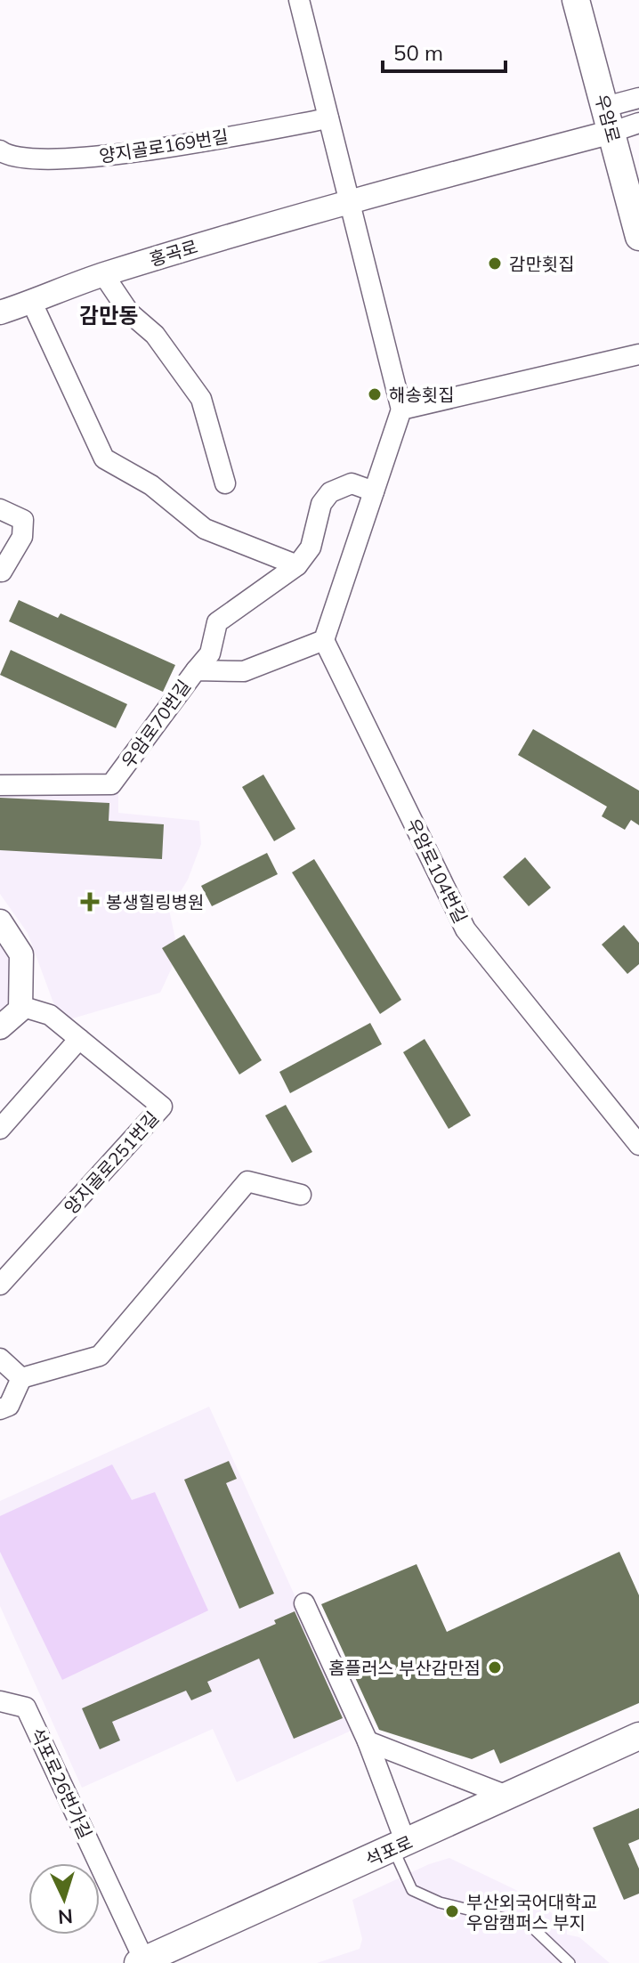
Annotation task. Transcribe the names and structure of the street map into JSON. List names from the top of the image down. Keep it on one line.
{"streets":{"main road":["우암로","석포로"],"street":["양지골로169번길","홍곡로","우암로70번길","우암로104번길","양지골로251번길","석포로26번가길"]},"crossings":[["우암로","홍곡로"],["우암로70번길","우암로104번길"],["석포로26번가길","석포로"]],"districts":["감만동"],"places":{"other":["감만횟집","해송횟집","홈플러스 부산감만점","부산외국어대학교 우암캠퍼스 부지"],"health":["봉생힐링병원"]},"scale_bar":"50 m","north":"bottom"}
